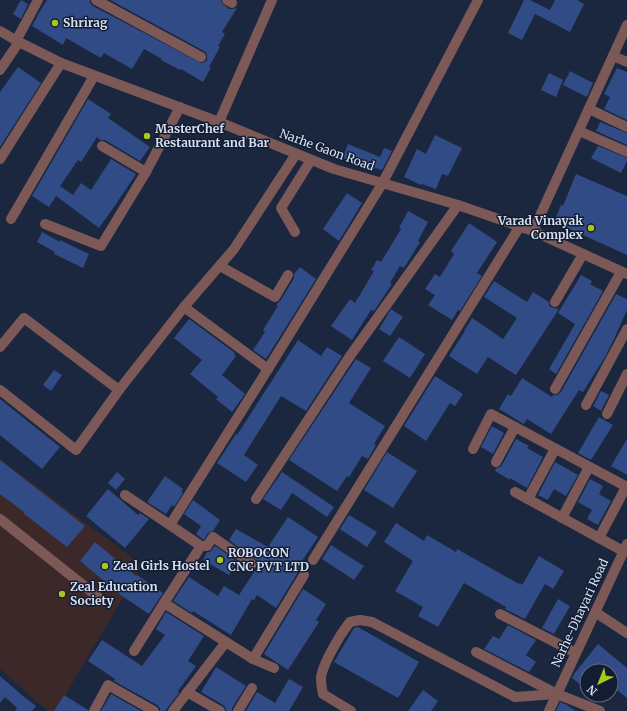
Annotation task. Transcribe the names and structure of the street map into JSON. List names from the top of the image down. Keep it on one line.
{"streets":{"street":["Narhe Gaon Road","Narhe-Dhayari Road"]},"places":["Shrirag","MasterChef Restaurant and Bar","Varad Vinayak Complex","ROBOCON CNC PVT LTD","Zeal Girls Hostel","Zeal Education Society"],"north":"bottom left"}
